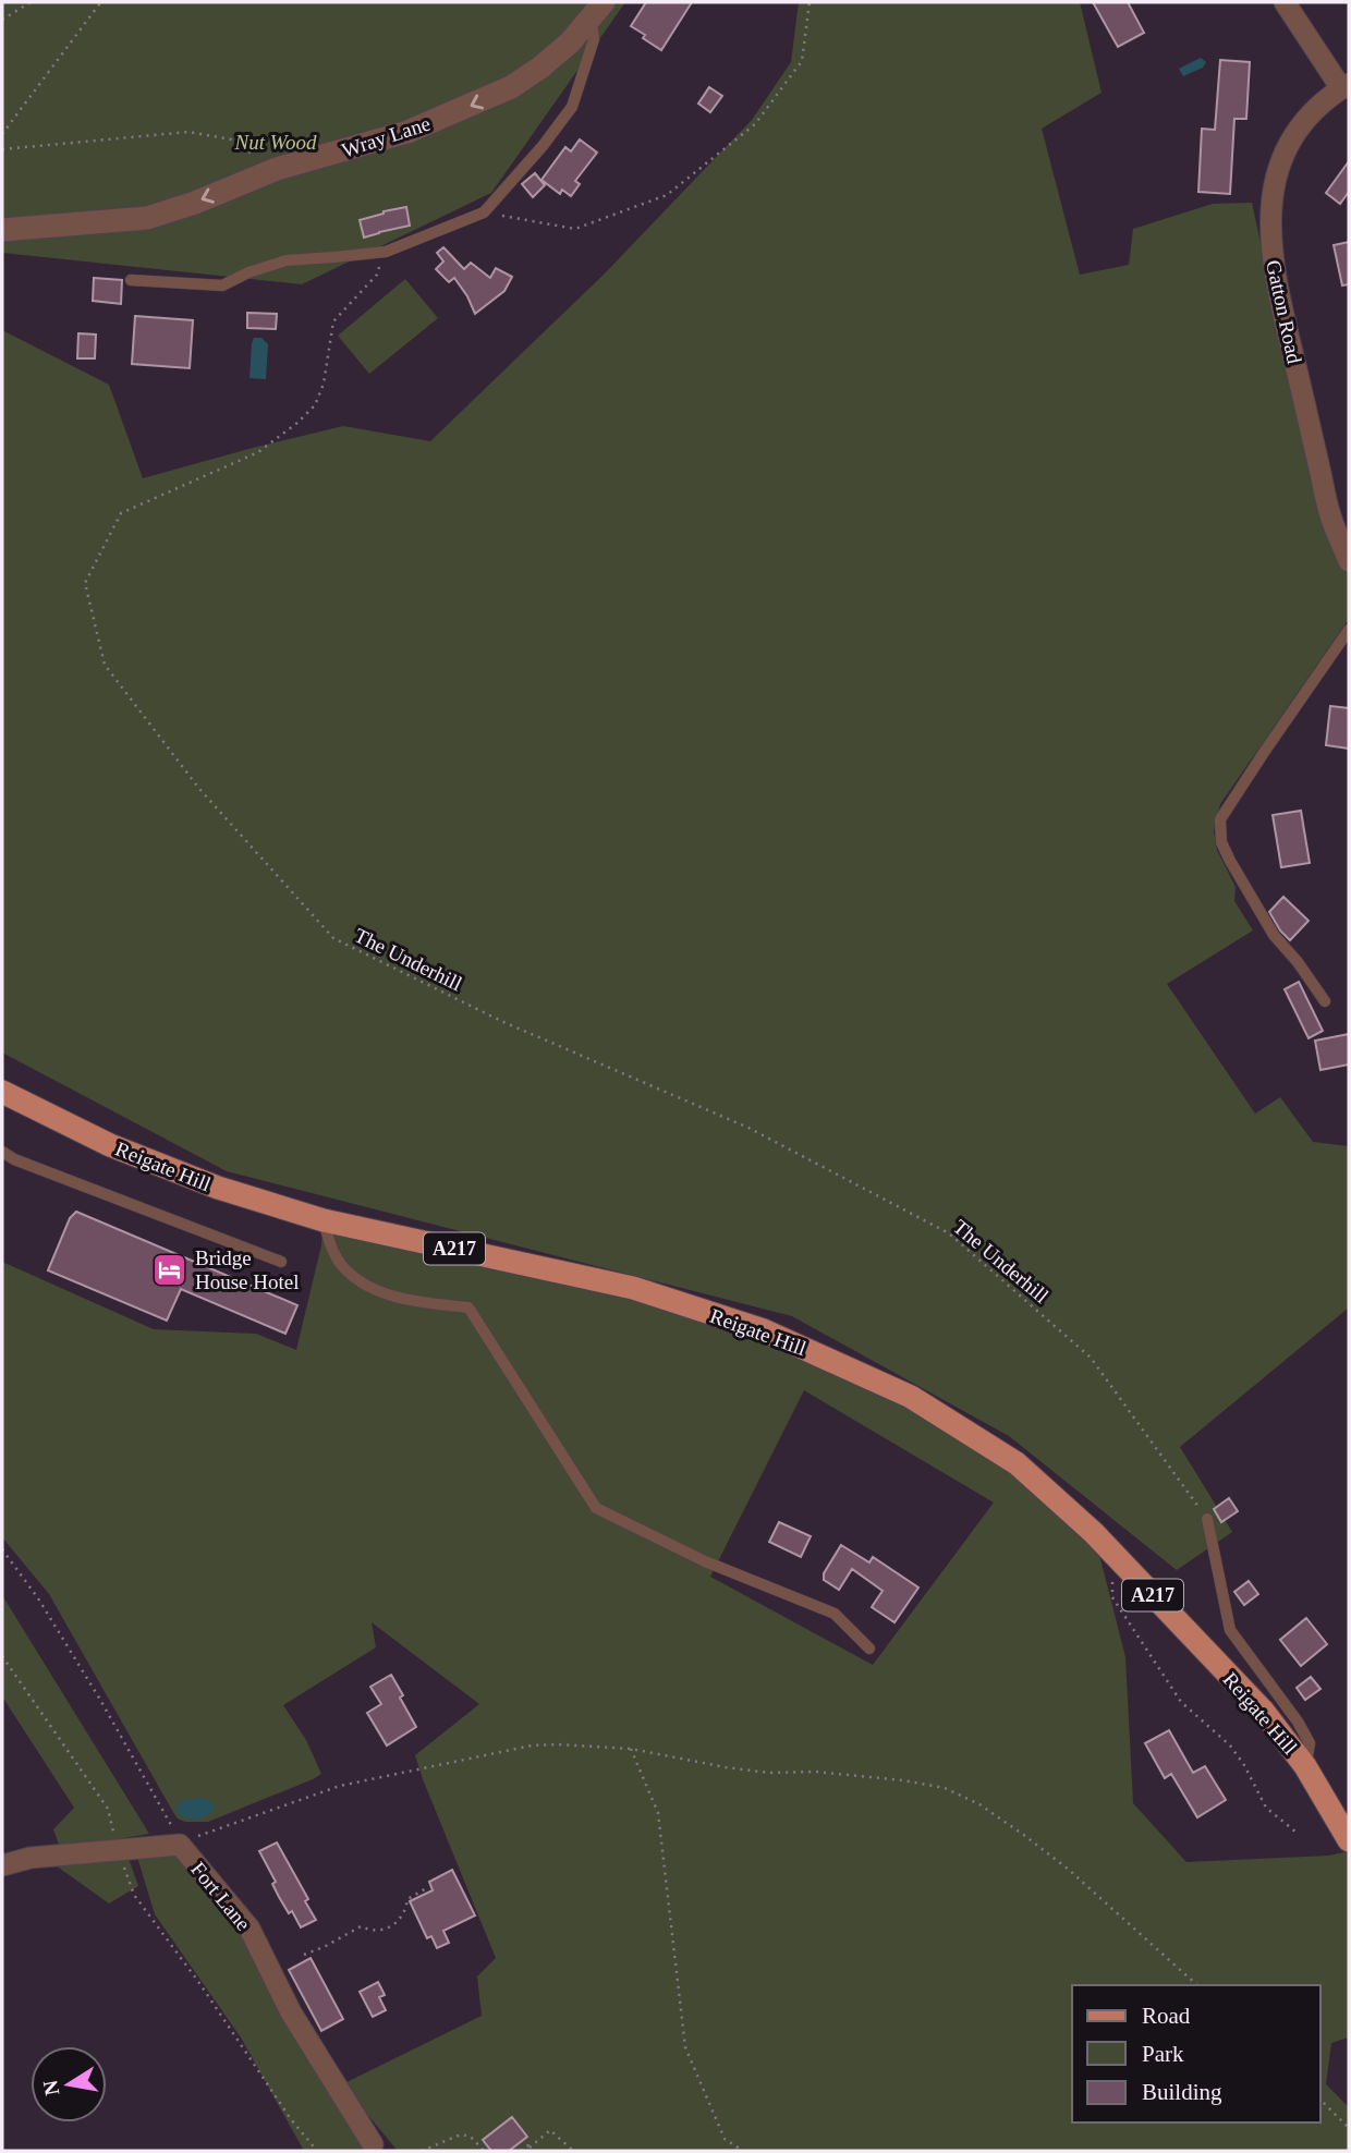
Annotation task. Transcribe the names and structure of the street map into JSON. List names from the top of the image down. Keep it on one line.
{"streets":{"main road":["Reigate Hill","A217"],"street":["Wray Lane","Gatton Road","Fort Lane"],"path":["The Underhill"]},"one_way":["Wray Lane"],"parks":["Nut Wood"],"places":{"hotel":["Bridge House Hotel"]},"legend":["Road","Park","Building"],"north":"left"}
